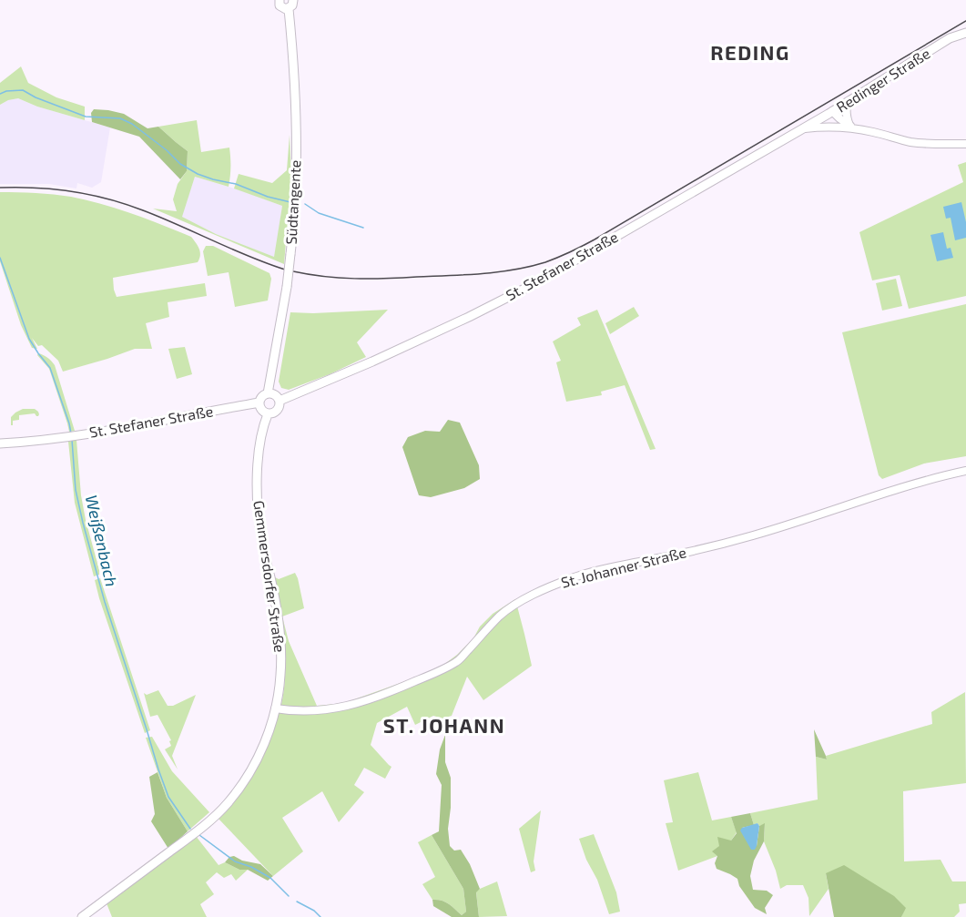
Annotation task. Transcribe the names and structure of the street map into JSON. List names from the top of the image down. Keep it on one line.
{"streets":{"main road":["Redinger Straße","Südtangente","St. Stefaner Straße","Gemmersdorfer Straße"],"street":["St. Johanner Straße"]},"crossings":[["Redinger Straße","St. Stefaner Straße"],["Südtangente","St. Stefaner Straße"],["Südtangente","Gemmersdorfer Straße"],["St. Stefaner Straße","Gemmersdorfer Straße"],["St. Johanner Straße","Gemmersdorfer Straße"]],"districts":["REDING","ST. JOHANN"],"water":["Weißenbach"]}
